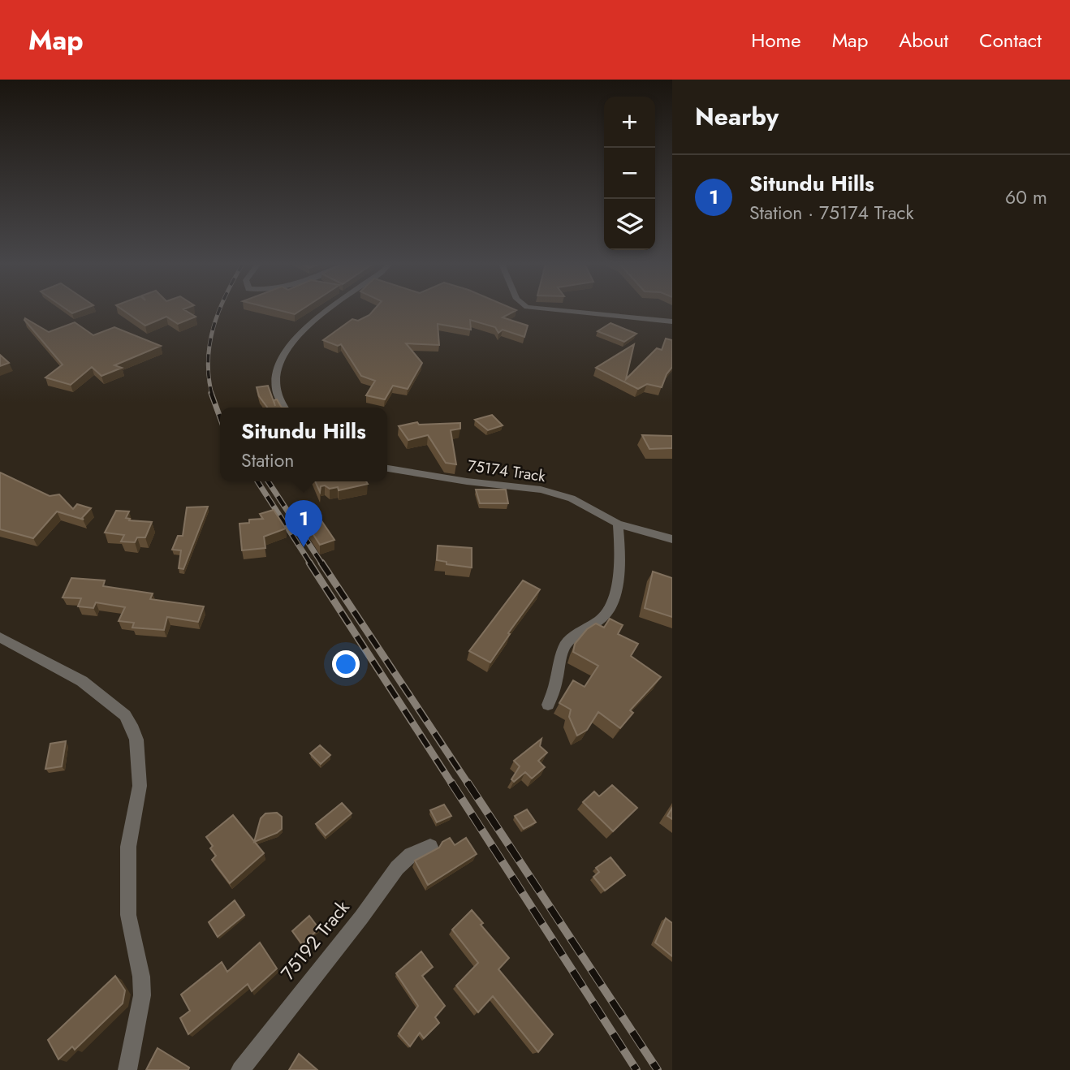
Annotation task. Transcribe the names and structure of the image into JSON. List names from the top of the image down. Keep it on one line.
{"streets":{"street":["75174 Track","75192 Track"]},"page":{"header":"Map","nav":["Home","Map","About","Contact"],"heading":"Nearby","map_buttons":["+","−"],"list":[{"mark":"1","name":"Situndu Hills","note":"Station · 75174 Track","value":"60 m"}],"popup":["Situndu Hills","Station"],"pins":"1"}}
